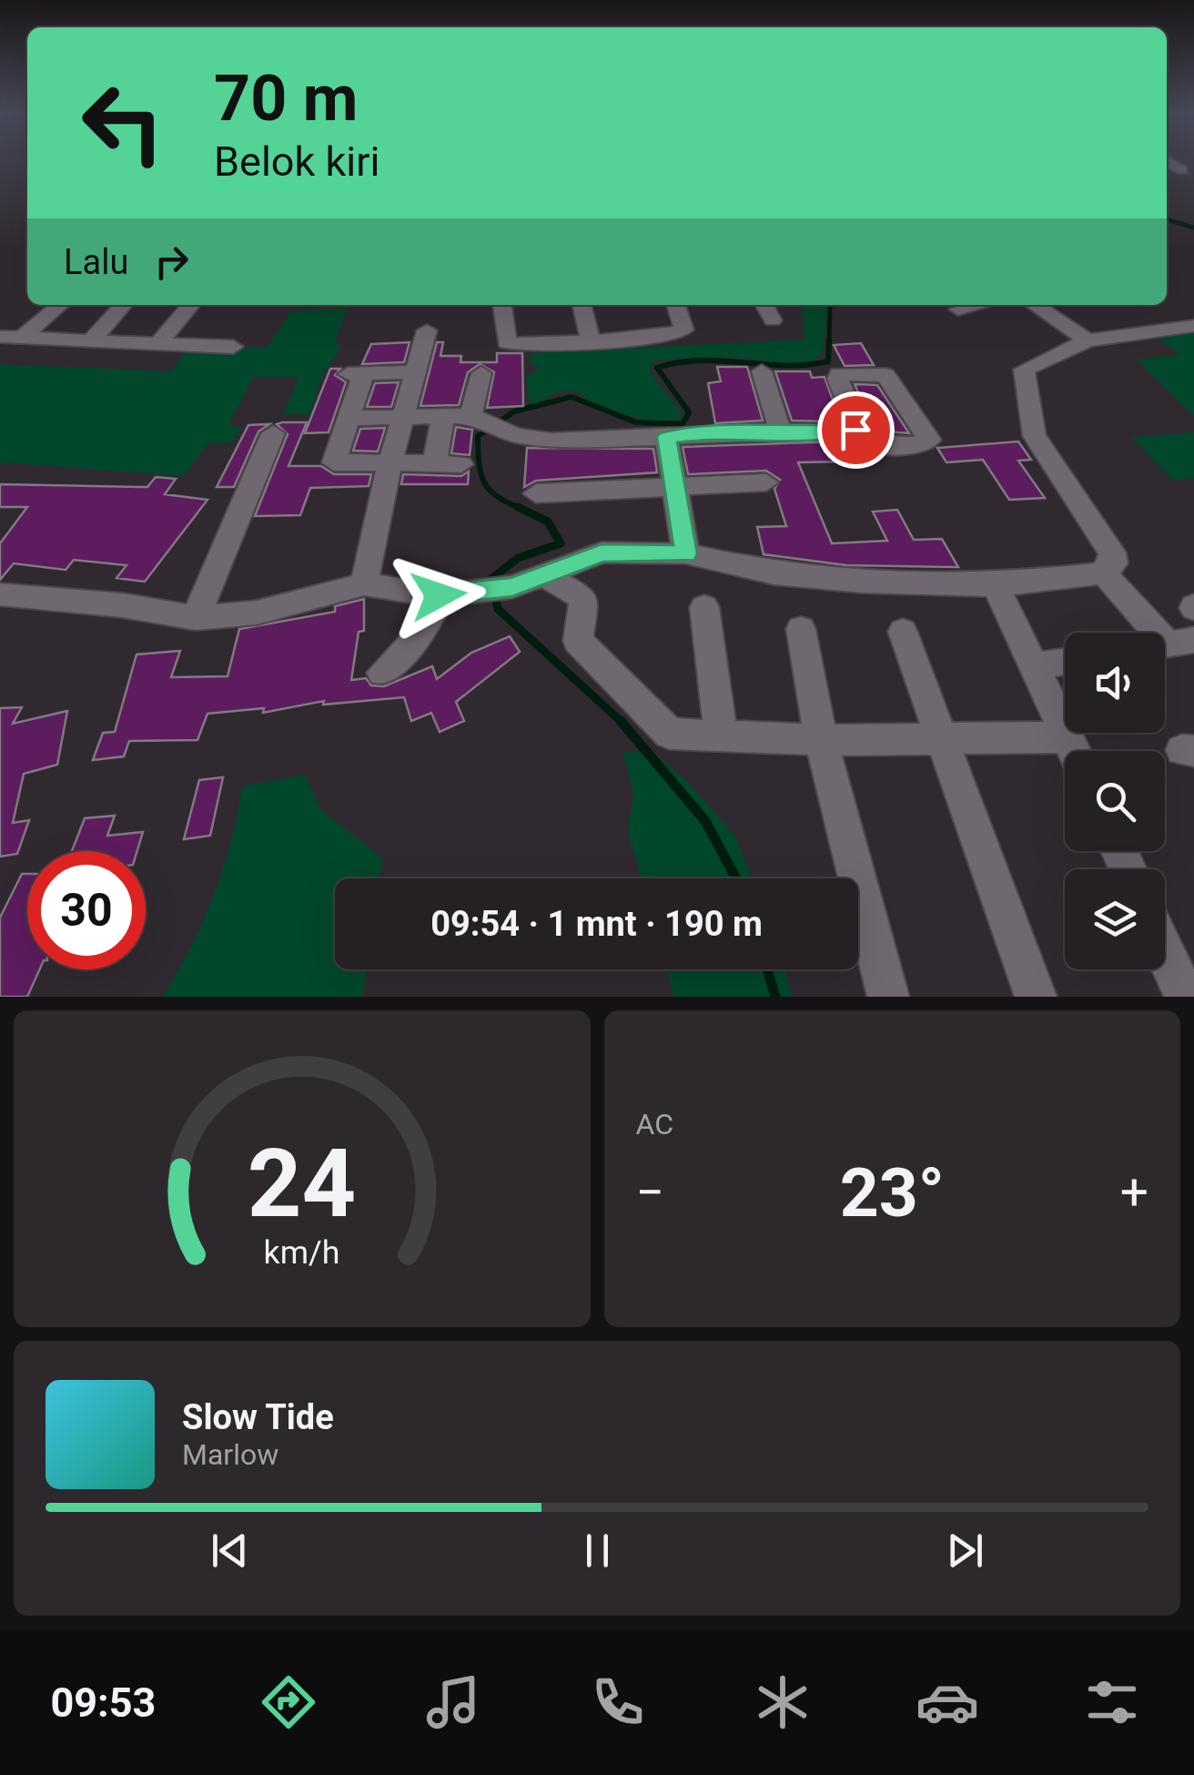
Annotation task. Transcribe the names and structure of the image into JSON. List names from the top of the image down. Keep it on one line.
{"page":{"turn":["70 m","Belok kiri"],"then":"Lalu","limit":"30","trip":"09:54 · 1 mnt · 190 m","tile":"AC","heat":["−","23°","+"],"song":["Slow Tide","Marlow"],"tabs":"09:53","gauge":["24","km/h"]}}
